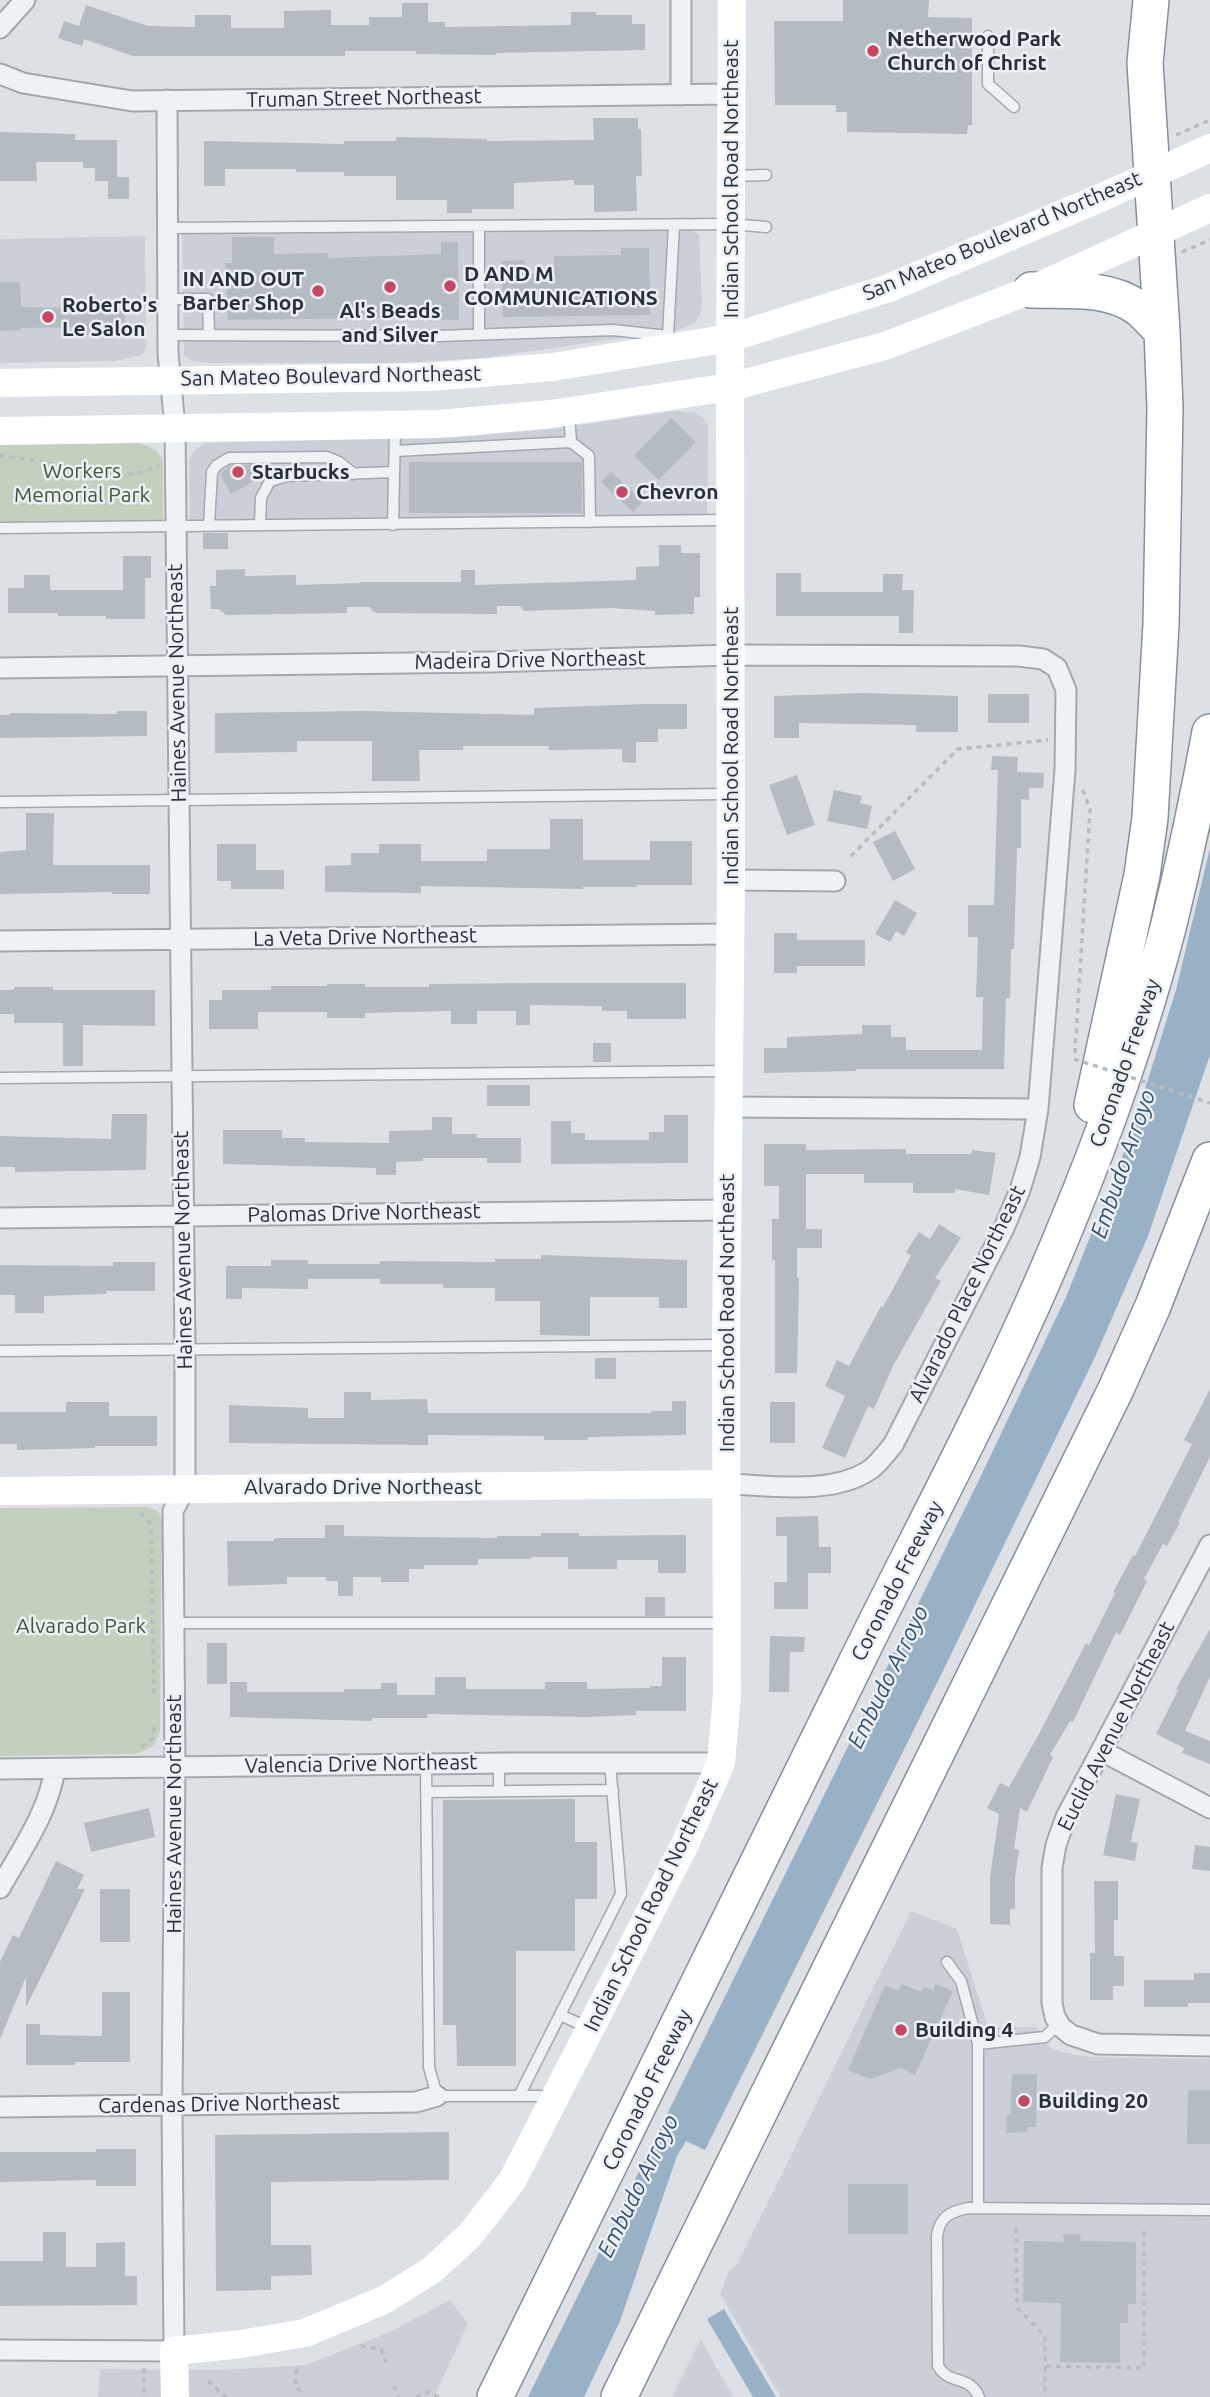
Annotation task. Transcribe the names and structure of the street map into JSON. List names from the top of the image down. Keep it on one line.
{"streets":{"highway":["Coronado Freeway"],"street":["Truman Street Northeast","Indian School Road Northeast","San Mateo Boulevard Northeast","Madeira Drive Northeast","Haines Avenue Northeast","La Veta Drive Northeast","Palomas Drive Northeast","Alvarado Place Northeast","Alvarado Drive Northeast","Euclid Avenue Northeast","Valencia Drive Northeast","Cardenas Drive Northeast"]},"crossings":[["Truman Street Northeast","Indian School Road Northeast"],["Truman Street Northeast","Haines Avenue Northeast"],["Indian School Road Northeast","San Mateo Boulevard Northeast"],["Indian School Road Northeast","Madeira Drive Northeast"],["Indian School Road Northeast","Haines Avenue Northeast"],["Indian School Road Northeast","La Veta Drive Northeast"],["Indian School Road Northeast","Palomas Drive Northeast"],["Indian School Road Northeast","Alvarado Place Northeast"],["Indian School Road Northeast","Alvarado Drive Northeast"],["Indian School Road Northeast","Valencia Drive Northeast"],["San Mateo Boulevard Northeast","Haines Avenue Northeast"],["Madeira Drive Northeast","Haines Avenue Northeast"],["Madeira Drive Northeast","Alvarado Place Northeast"],["Haines Avenue Northeast","La Veta Drive Northeast"],["Haines Avenue Northeast","Palomas Drive Northeast"],["Haines Avenue Northeast","Alvarado Drive Northeast"],["Haines Avenue Northeast","Valencia Drive Northeast"],["Haines Avenue Northeast","Cardenas Drive Northeast"],["Alvarado Place Northeast","Alvarado Drive Northeast"]],"water":["Embudo Arroyo"],"parks":["Workers Memorial Park","Alvarado Park"],"places":["Netherwood Park Church of Christ","D AND M COMMUNICATIONS","Al's Beads and Silver","IN AND OUT Barber Shop","Roberto's Le Salon","Starbucks","Chevron","Building 4","Building 20"]}
